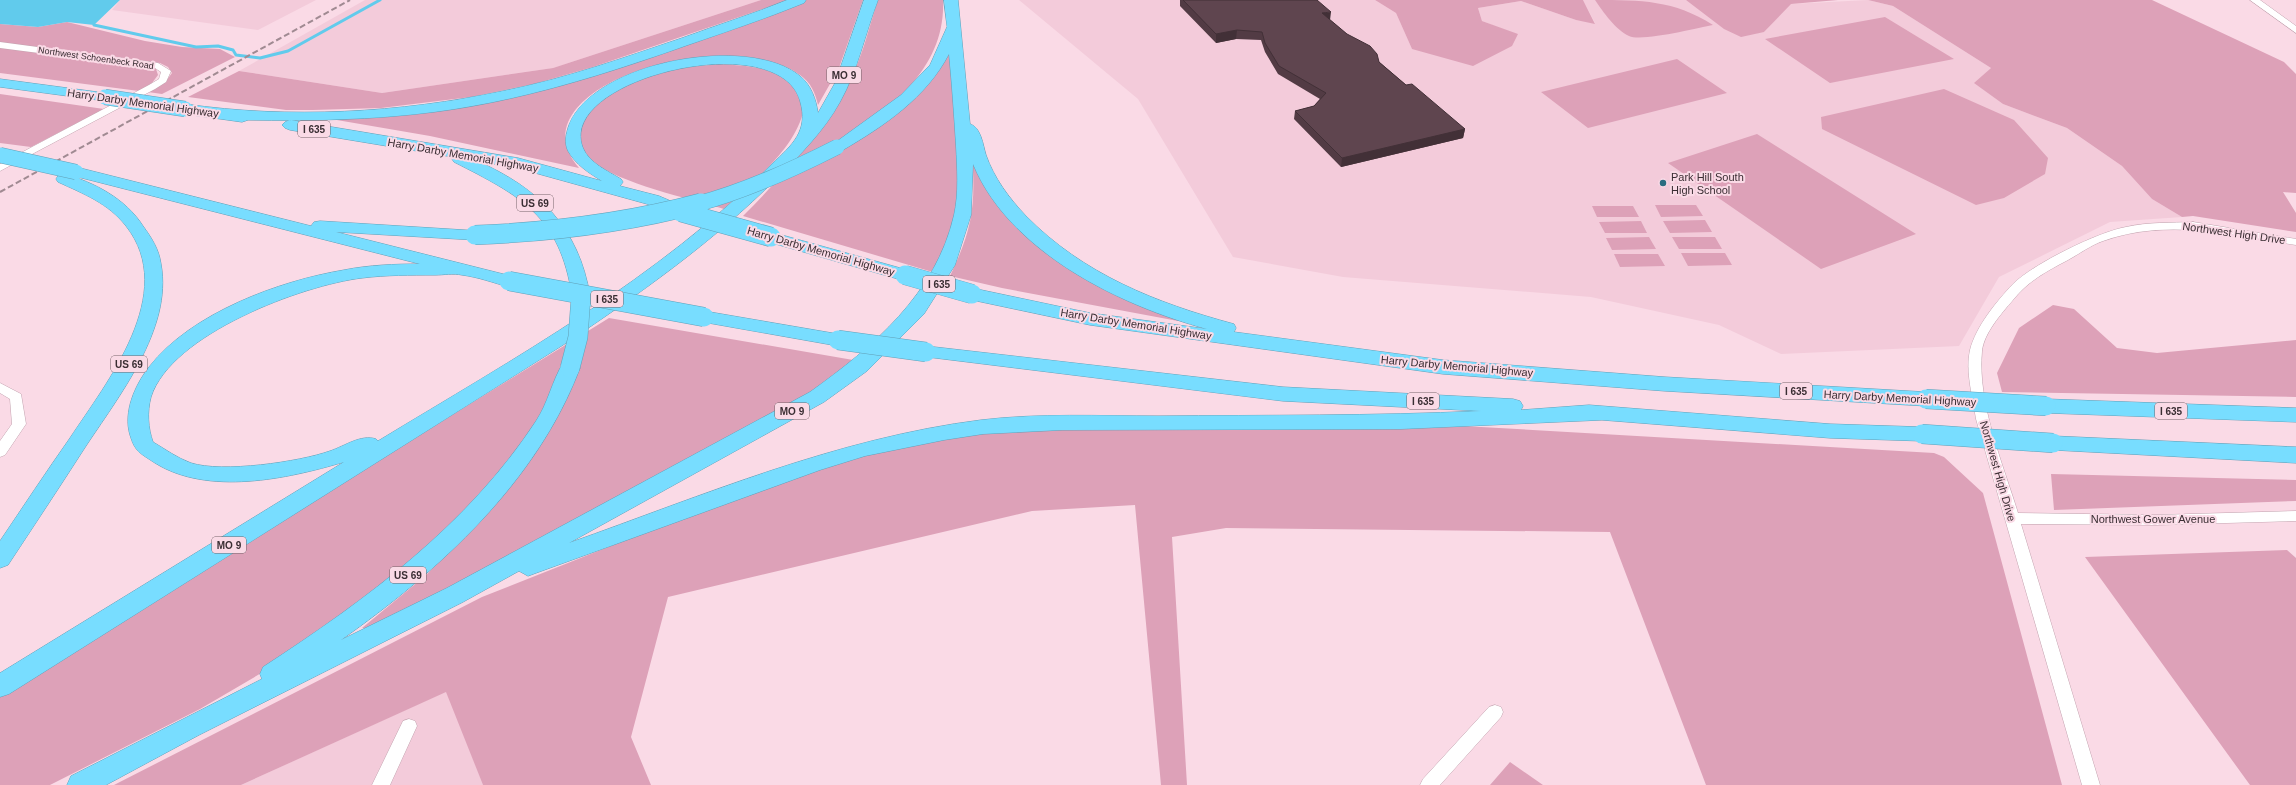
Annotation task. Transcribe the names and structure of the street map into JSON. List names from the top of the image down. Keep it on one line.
{"streets":{"highway":["MO 9","Harry Darby Memorial Highway","I 635","US 69"],"street":["Northwest Schoenbeck Road","Northwest High Drive","Northwest Gower Avenue"]},"crossings":[["MO 9","US 69"],["Harry Darby Memorial Highway","US 69"],["I 635","US 69"],["Northwest High Drive","Northwest Gower Avenue"]],"places":["Park Hill South High School"]}
